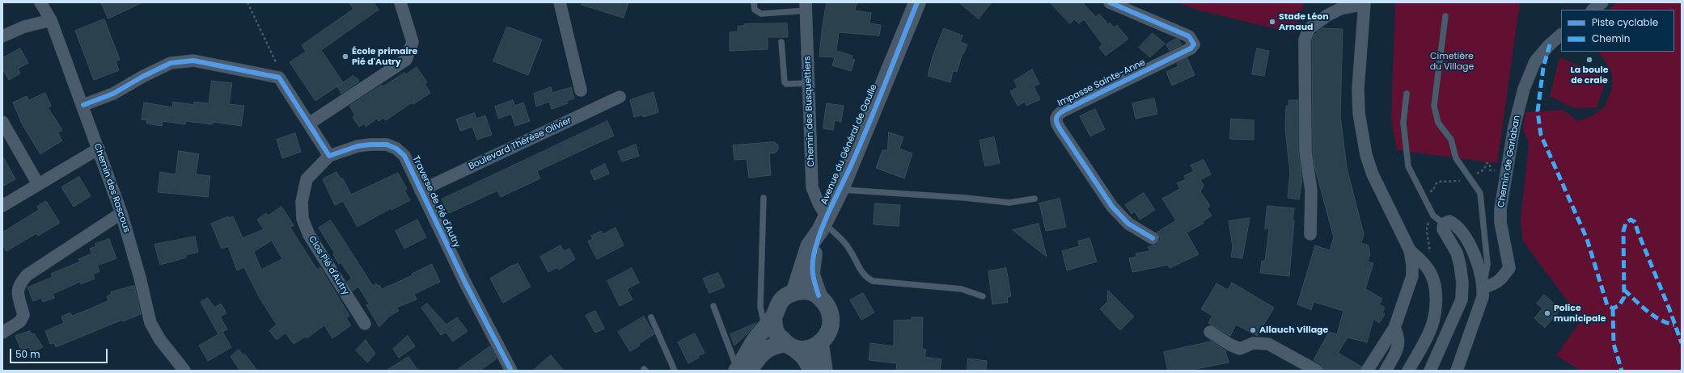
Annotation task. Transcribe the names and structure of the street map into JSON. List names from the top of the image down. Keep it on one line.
{"streets":{"main road":["Avenue du Général de Gaulle"],"street":["Impasse Sainte-Anne","Chemin des Busquettiers","Boulevard Thérèse Olivier","Chemin de Garlaban","Chemin des Rascous","Traverse de Pié d'Autry","Clos Pié d'Autry"]},"crossings":[["Chemin des Busquettiers","Avenue du Général de Gaulle"],["Boulevard Thérèse Olivier","Traverse de Pié d'Autry"],["Traverse de Pié d'Autry","Clos Pié d'Autry"]],"parks":["Cimetière du Village"],"places":["Stade Léon Arnaud","École primaire Pié d'Autry","La boule de craie","Police municipale","Allauch Village"],"legend":["Piste cyclable","Chemin"],"scale_bar":"50 m"}
